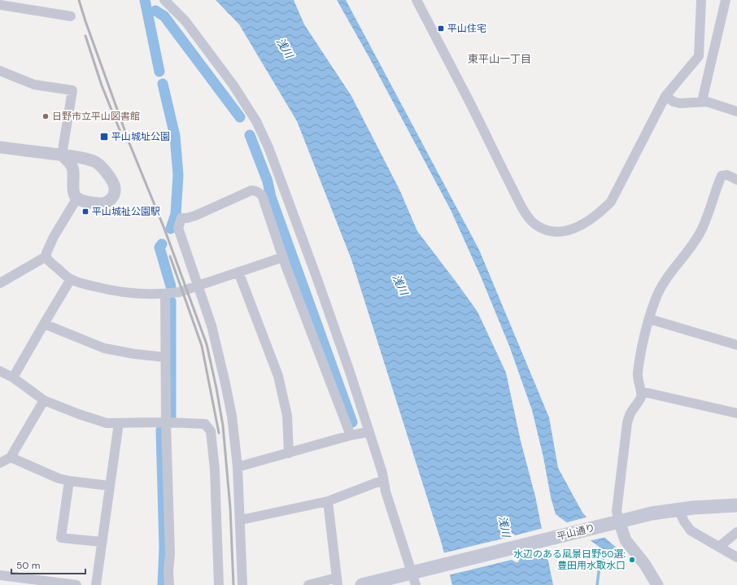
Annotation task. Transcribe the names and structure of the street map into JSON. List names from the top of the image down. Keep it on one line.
{"streets":{"main road":["平山通り"]},"districts":["東平山一丁目"],"water":["浅川"],"places":{"transit":["平山住宅","平山城址公園","平山城祉公園駅"],"other":["日野市立平山図書館","水辺のある風景日野50選: 豊田用水取水口"]},"scale_bar":"50 m"}
